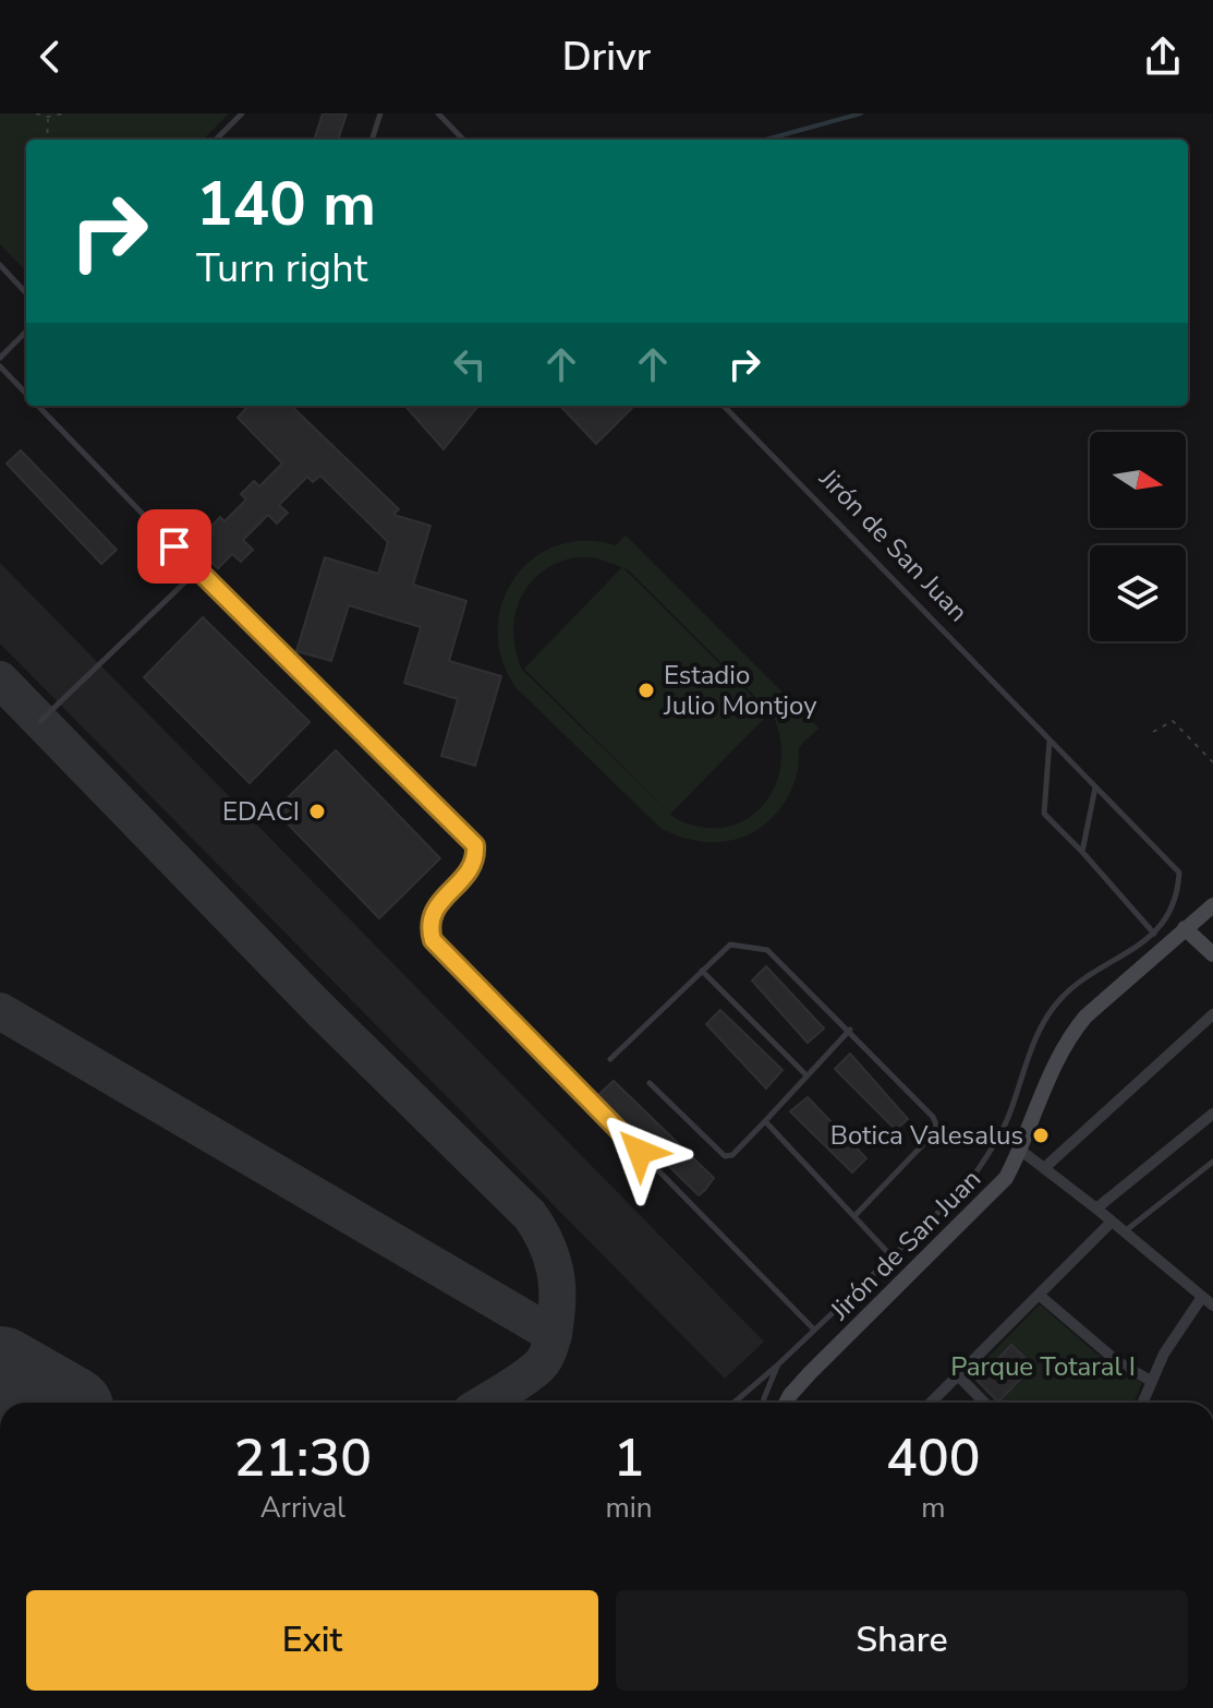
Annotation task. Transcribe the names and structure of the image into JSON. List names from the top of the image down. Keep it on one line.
{"streets":{"street":["Jirón de San Juan"]},"parks":["Parque Totaral I"],"places":["Estadio Julio Montjoy","EDACI","Botica Valesalus"],"north":"right","page":{"header":"Drivr","turn":["140 m","Turn right"],"eta":["21:30","Arrival","1","min","400","m"],"buttons":["Exit","Share"]}}
